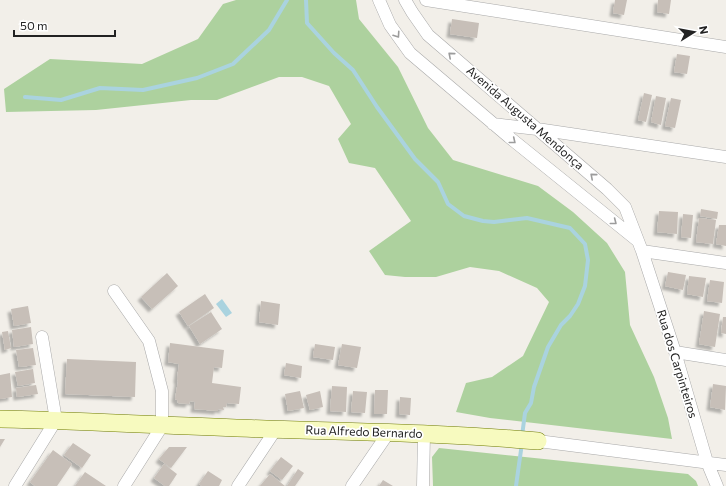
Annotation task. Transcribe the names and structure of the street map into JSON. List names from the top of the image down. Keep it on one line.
{"streets":{"street":["Avenida Augusta Mendonça","Rua dos Carpinteiros","Rua Alfredo Bernardo"]},"crossings":[["Avenida Augusta Mendonça","Rua dos Carpinteiros"],["Rua dos Carpinteiros","Rua Alfredo Bernardo"]],"scale_bar":"50 m","north":"right"}
